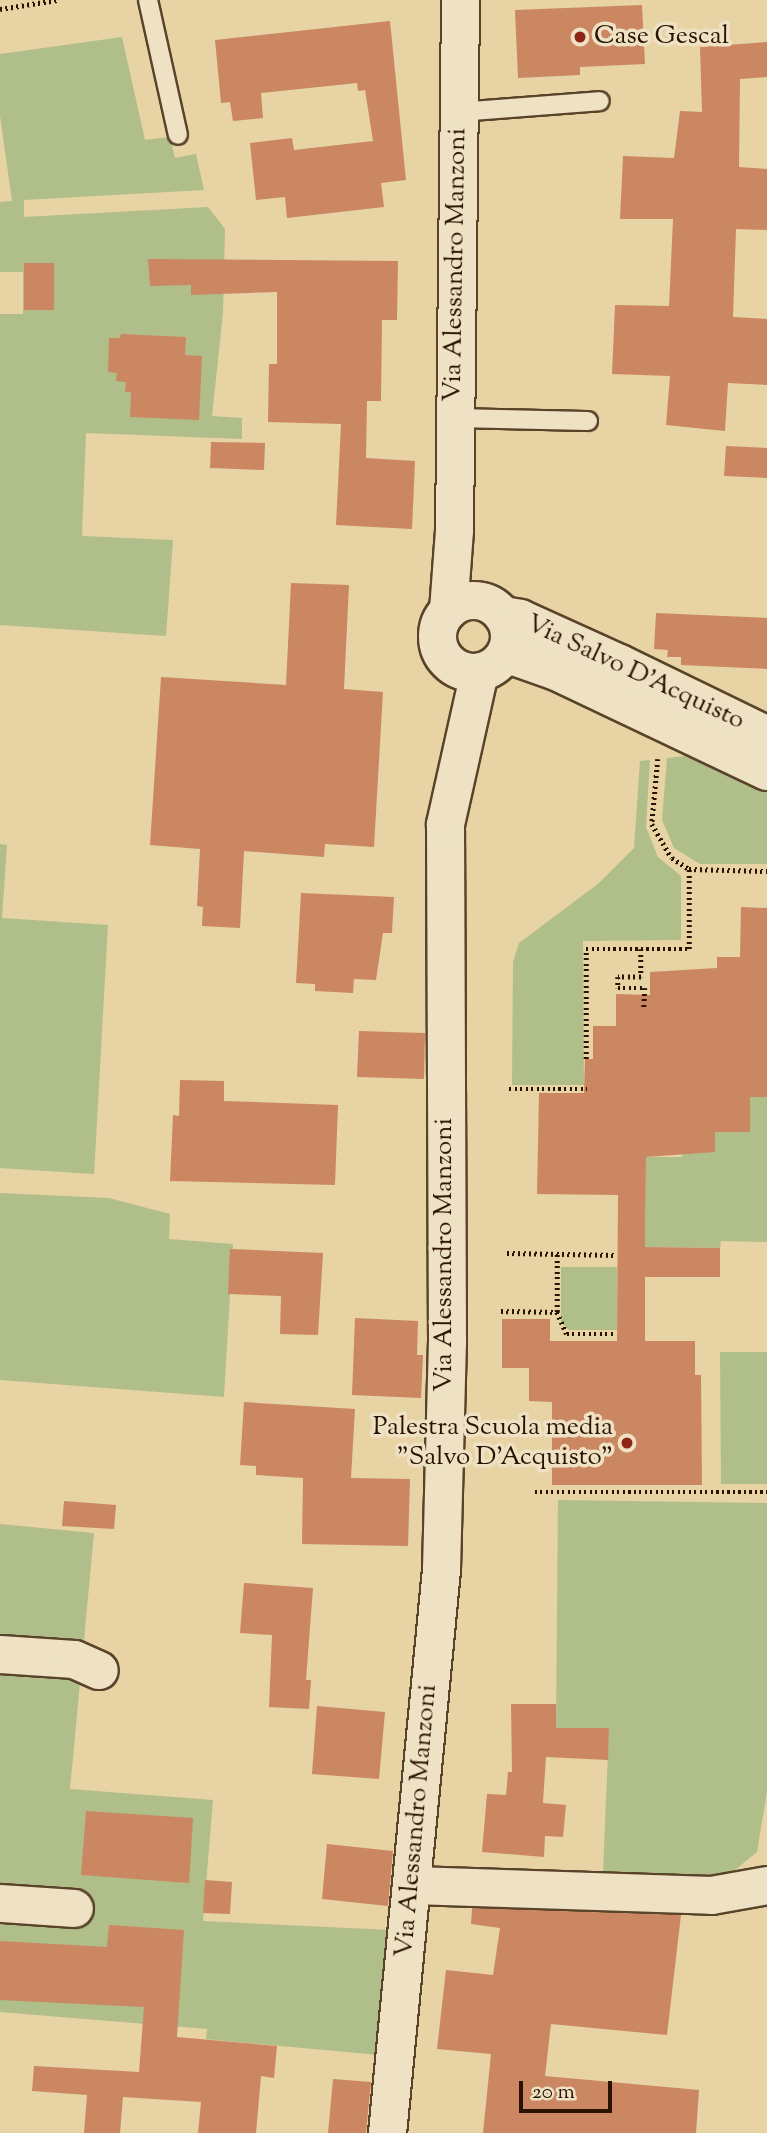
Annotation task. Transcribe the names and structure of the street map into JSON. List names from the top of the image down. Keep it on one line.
{"streets":{"street":["Via Alessandro Manzoni","Via Salvo D'Acquisto"]},"crossings":[["Via Alessandro Manzoni","Via Salvo D'Acquisto"]],"places":["Case Gescal","Palestra Scuola media \"Salvo D'Acquisto\""],"scale_bar":"20 m"}
